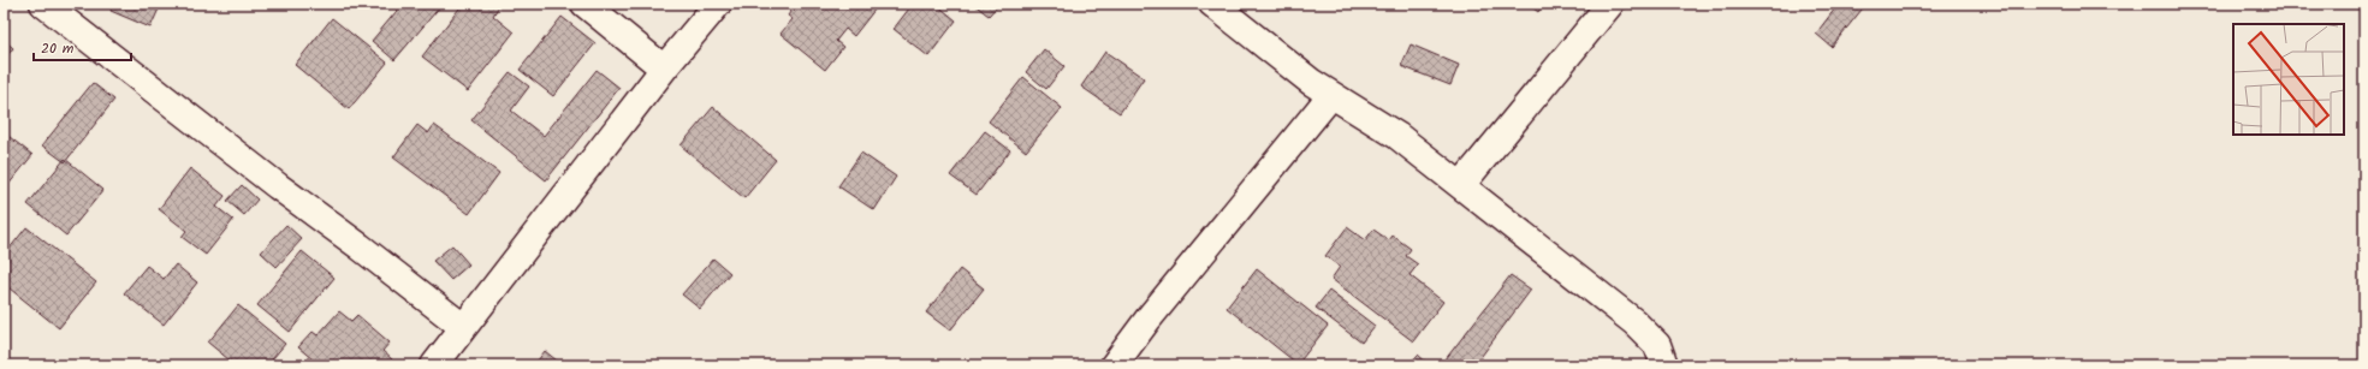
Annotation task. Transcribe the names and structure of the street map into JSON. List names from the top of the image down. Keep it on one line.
{"scale_bar":"20 m"}
